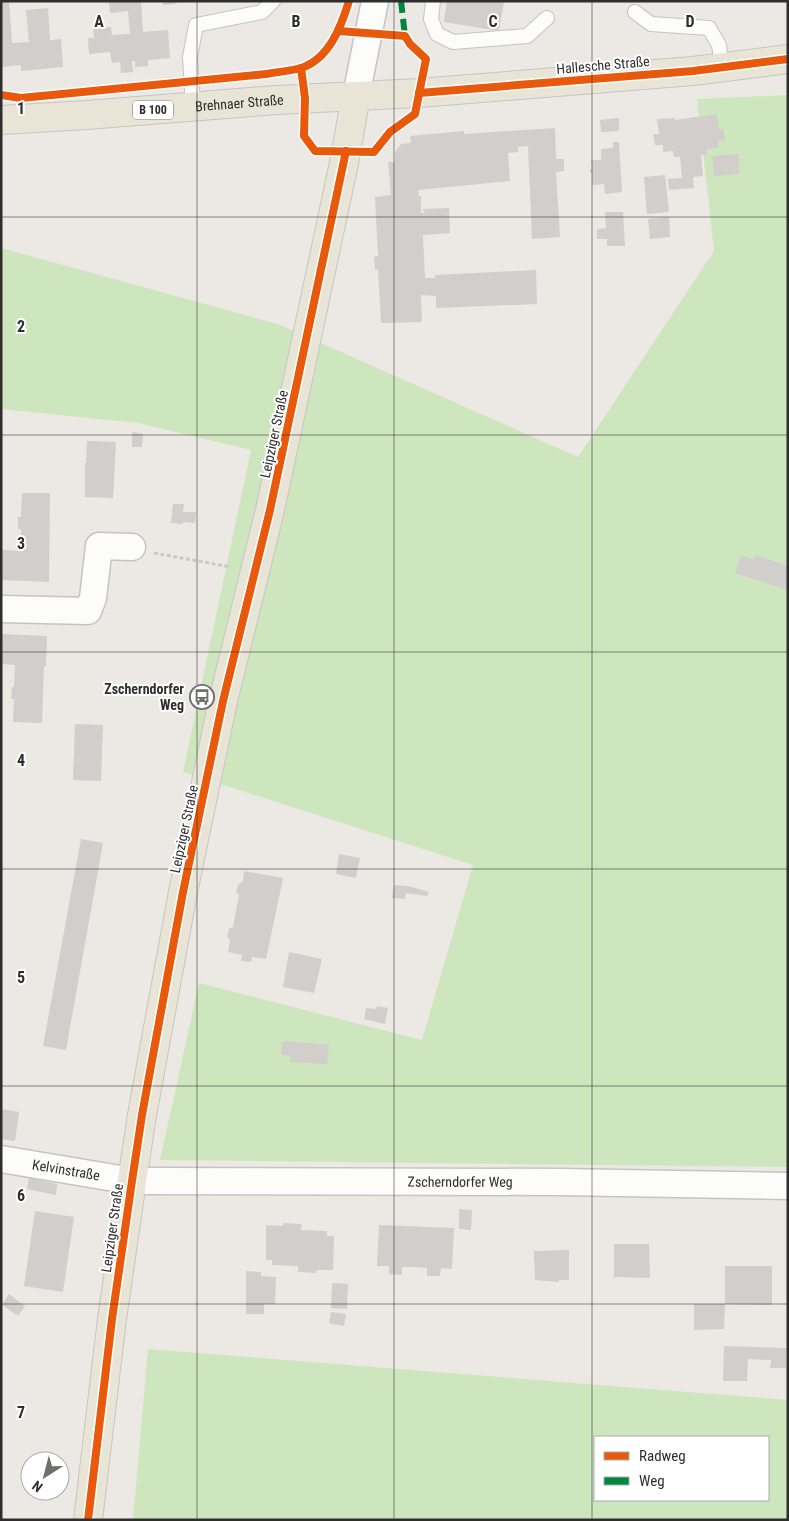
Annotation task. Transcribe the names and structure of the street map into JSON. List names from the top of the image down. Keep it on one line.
{"streets":{"main road":["Hallesche Straße","Brehnaer Straße","B 100","Leipziger Straße"],"street":["Kelvinstraße","Zscherndorfer Weg"]},"crossings":[["Hallesche Straße","Brehnaer Straße"],["Hallesche Straße","Leipziger Straße"],["Brehnaer Straße","Leipziger Straße"],["Leipziger Straße","Kelvinstraße"],["Leipziger Straße","Zscherndorfer Weg"],["Kelvinstraße","Zscherndorfer Weg"]],"places":{"bus stop":["Zscherndorfer Weg"]},"legend":["Radweg","Weg"],"north":"bottom left","grid":{"columns":["A","B","C","D"],"rows":["1","2","3","4","5","6","7"]}}
